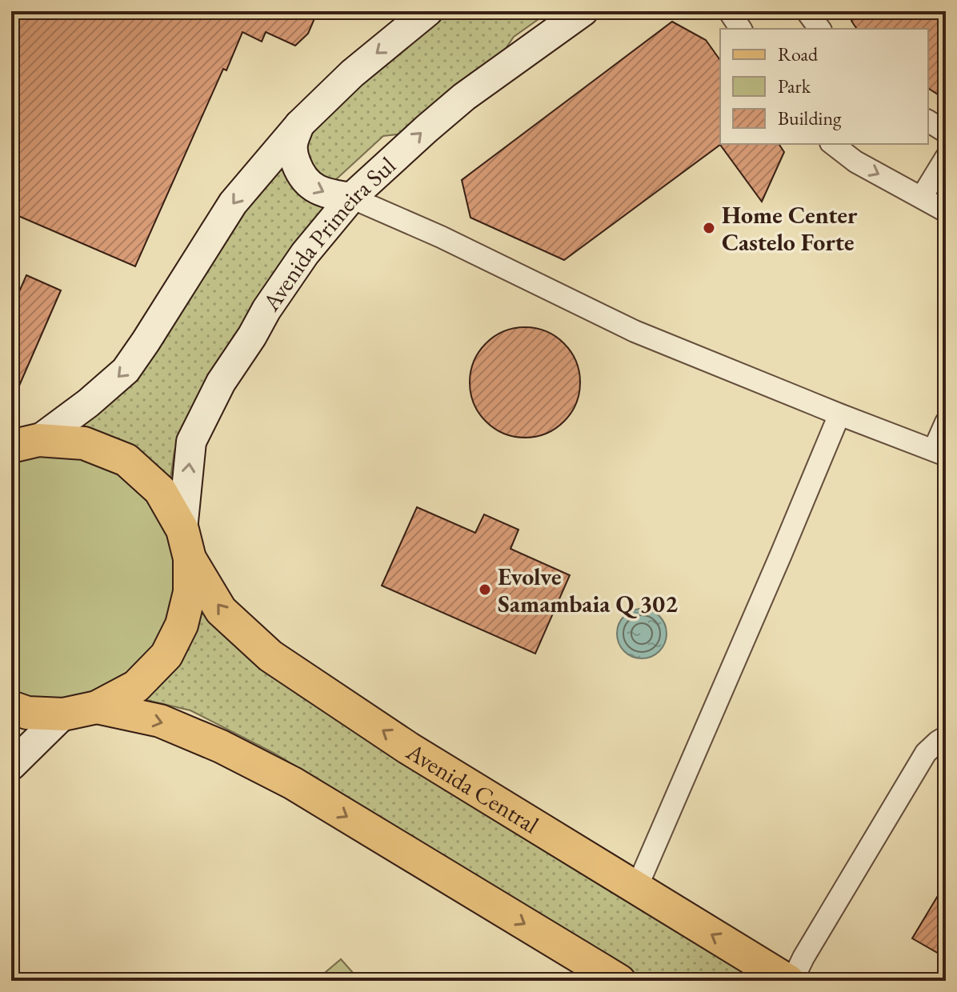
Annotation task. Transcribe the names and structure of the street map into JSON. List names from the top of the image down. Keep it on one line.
{"streets":{"main road":["Avenida Primeira Sul","Avenida Central"]},"crossings":[["Avenida Primeira Sul","Avenida Central"]],"places":["Home Center Castelo Forte","Evolve Samambaia Q 302"],"legend":["Road","Park","Building"]}
